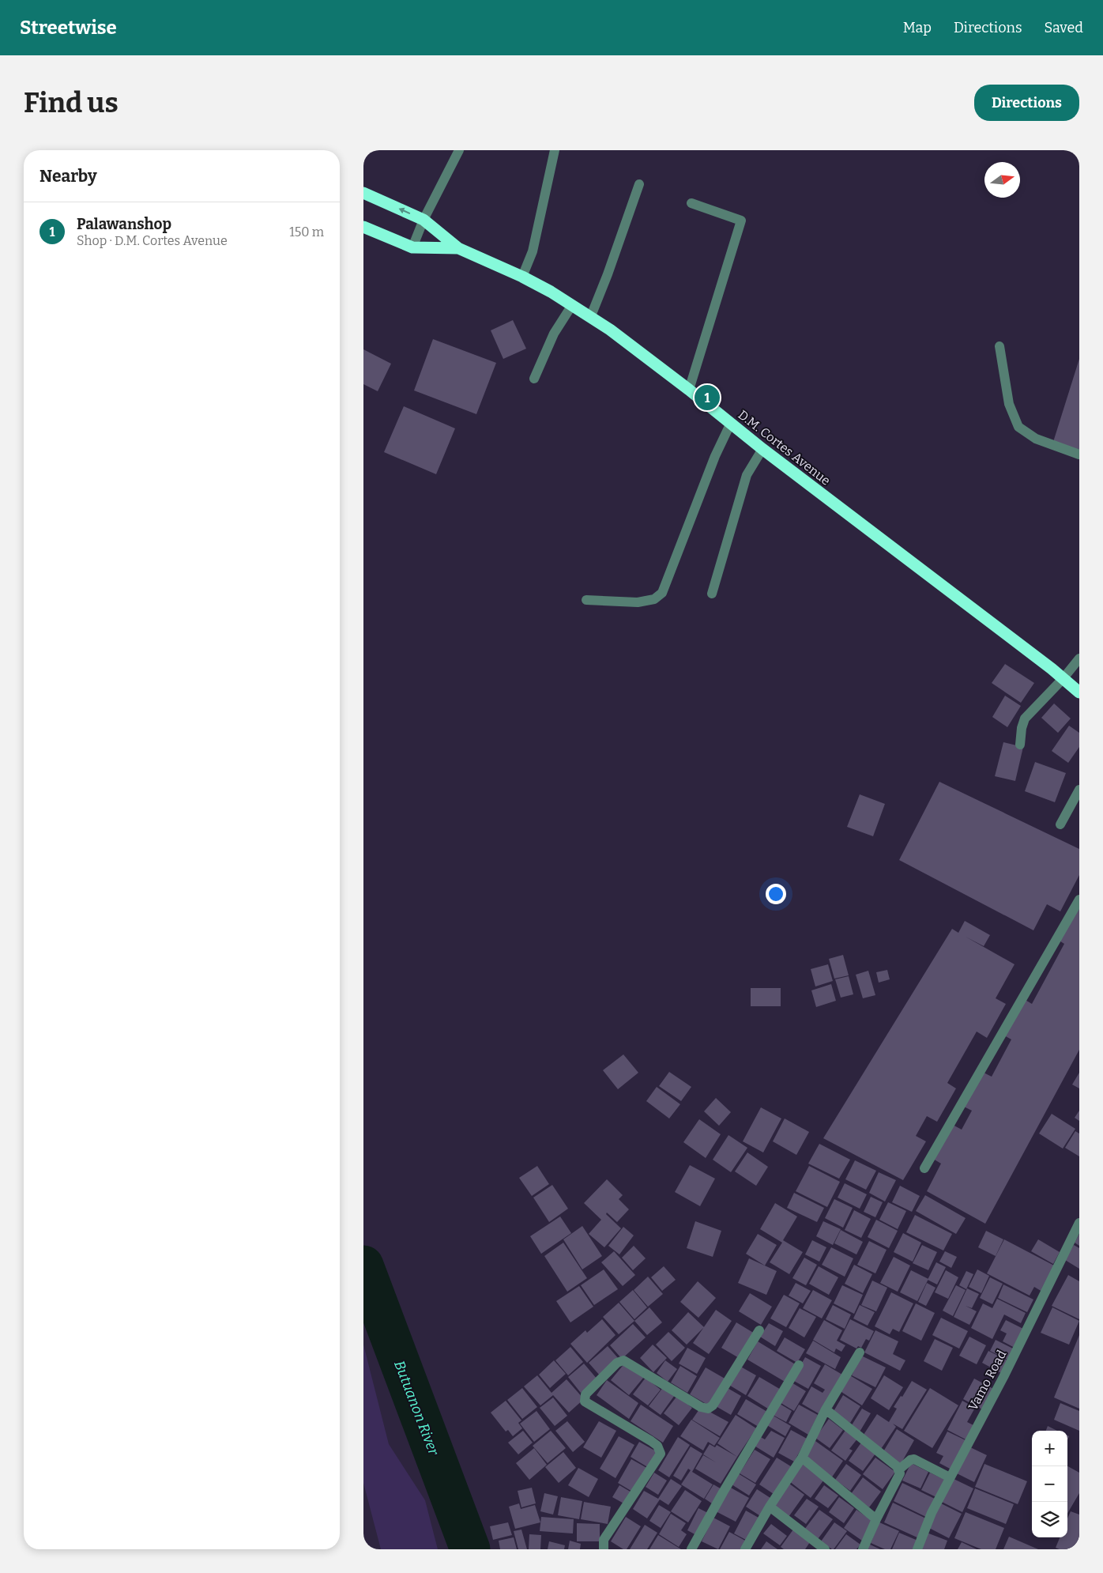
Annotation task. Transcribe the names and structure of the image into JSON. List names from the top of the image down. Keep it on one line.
{"streets":{"highway":["D.M. Cortes Avenue"],"street":["Vamo Road"]},"water":["Butuanon River"],"north":"right","page":{"header":"Streetwise","nav":["Map","Directions","Saved"],"buttons":"Directions","title":"Find us","heading":"Nearby","list":[{"mark":"1","name":"Palawanshop","note":"Shop · D.M. Cortes Avenue","value":"150 m"}],"pins":"1","map_buttons":["+","−"]}}
